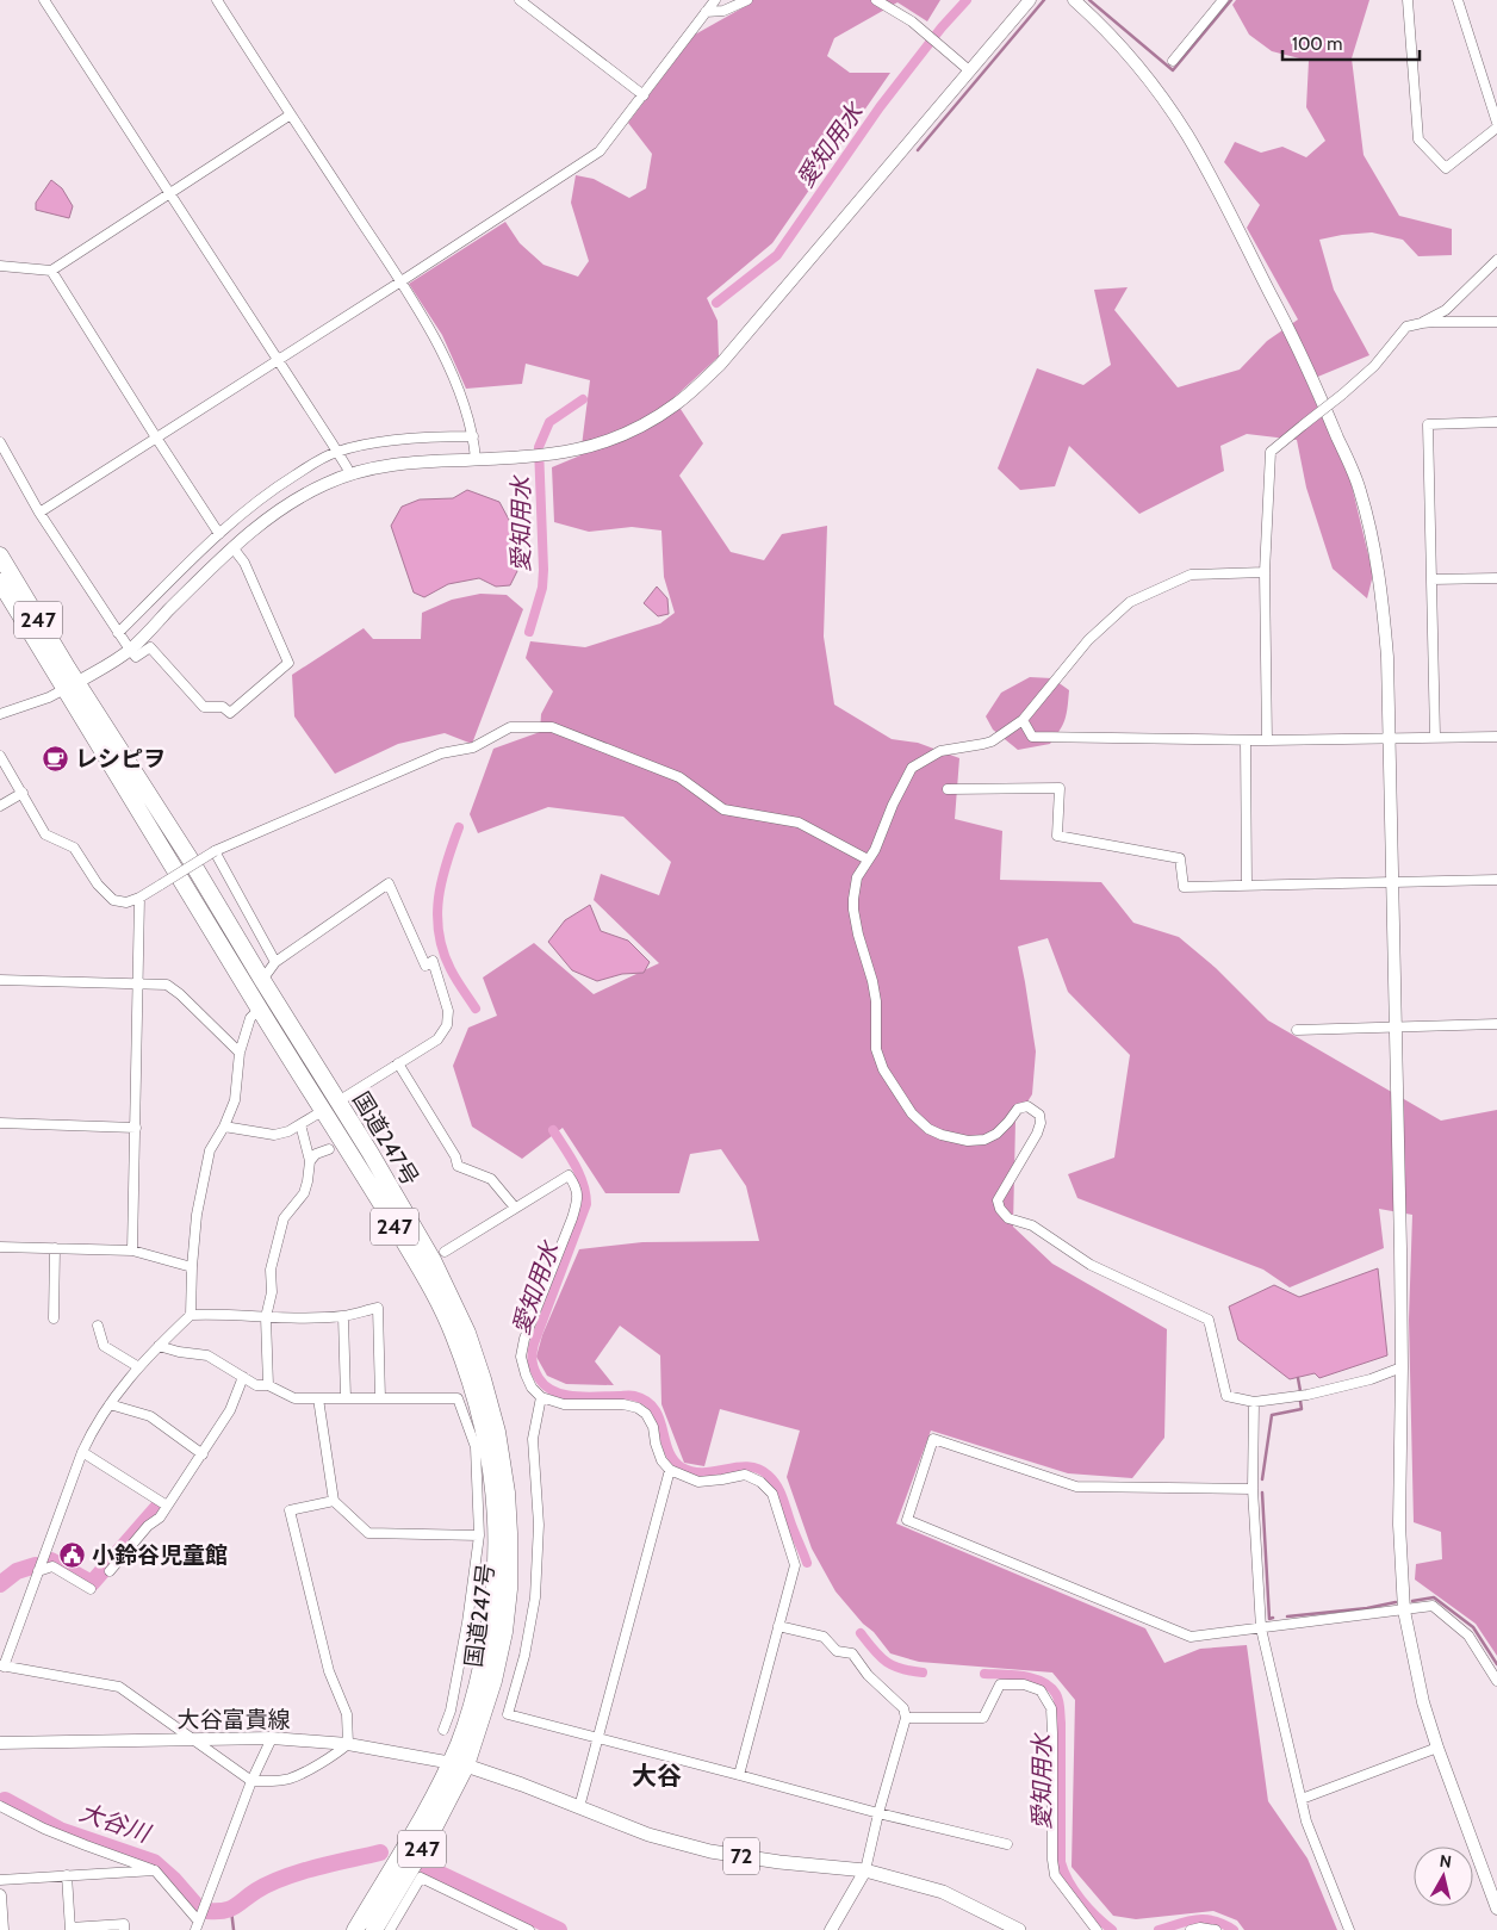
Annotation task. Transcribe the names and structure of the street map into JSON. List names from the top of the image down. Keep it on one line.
{"streets":{"highway":["247","国道247号"],"main road":["72"],"street":["大谷富貴線"]},"crossings":[["国道247号","大谷富貴線"],["国道247号","72"],["大谷富貴線","72"]],"districts":["大谷"],"water":["愛知用水","大谷川"],"places":{"cafe":["レシピヲ"],"public building":["小鈴谷児童館"]},"scale_bar":"100 m","north":"top"}
